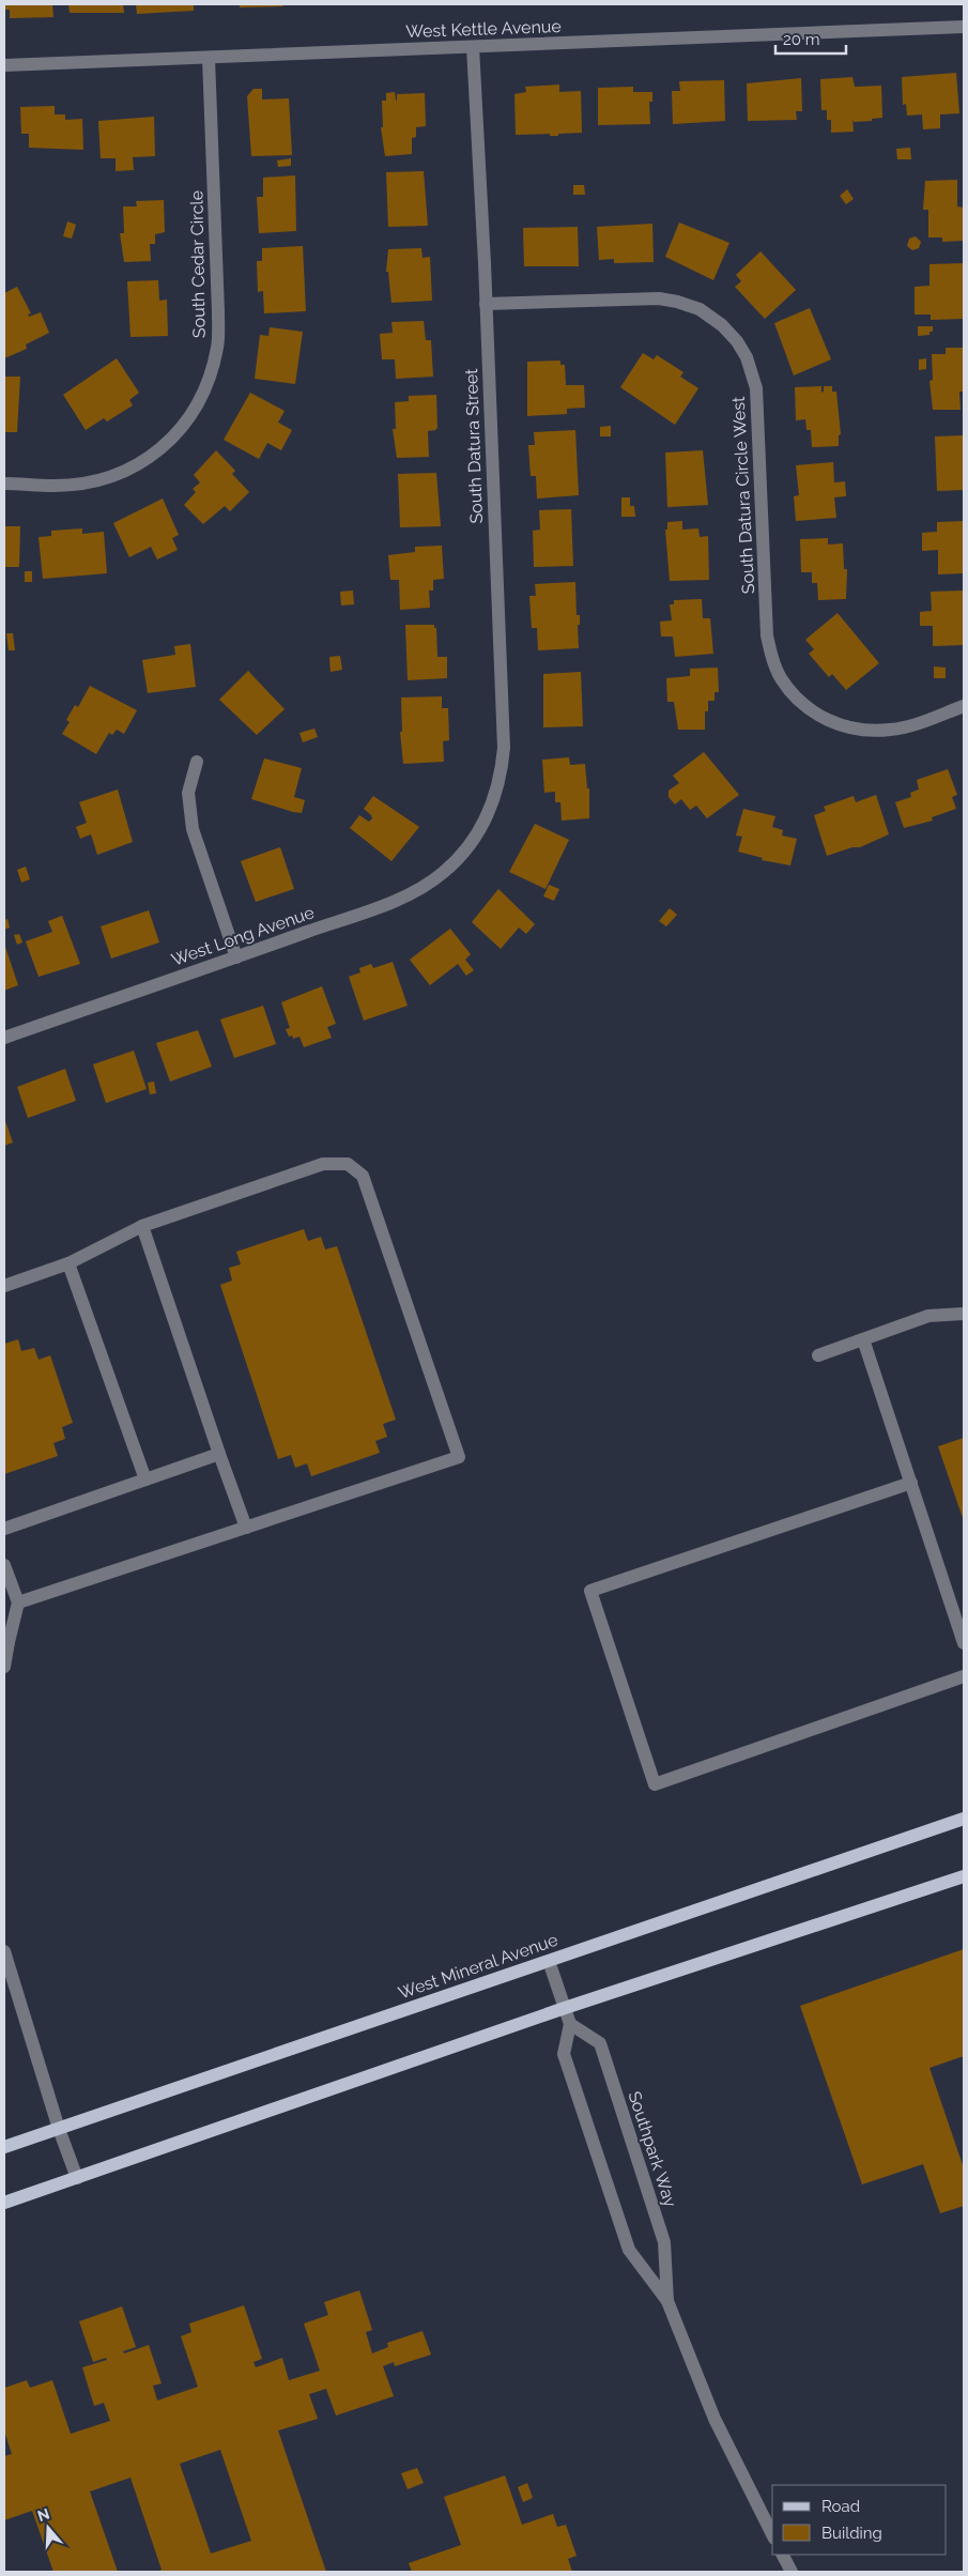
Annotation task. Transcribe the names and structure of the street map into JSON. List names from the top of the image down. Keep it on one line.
{"streets":{"main road":["West Mineral Avenue"],"street":["West Kettle Avenue","South Cedar Circle","South Datura Street","South Datura Circle West","West Long Avenue","Southpark Way"]},"crossings":[["West Kettle Avenue","South Cedar Circle"],["West Kettle Avenue","South Datura Street"],["South Datura Street","South Datura Circle West"],["South Datura Street","West Long Avenue"]],"legend":["Road","Building"],"scale_bar":"20 m","north":"top"}
